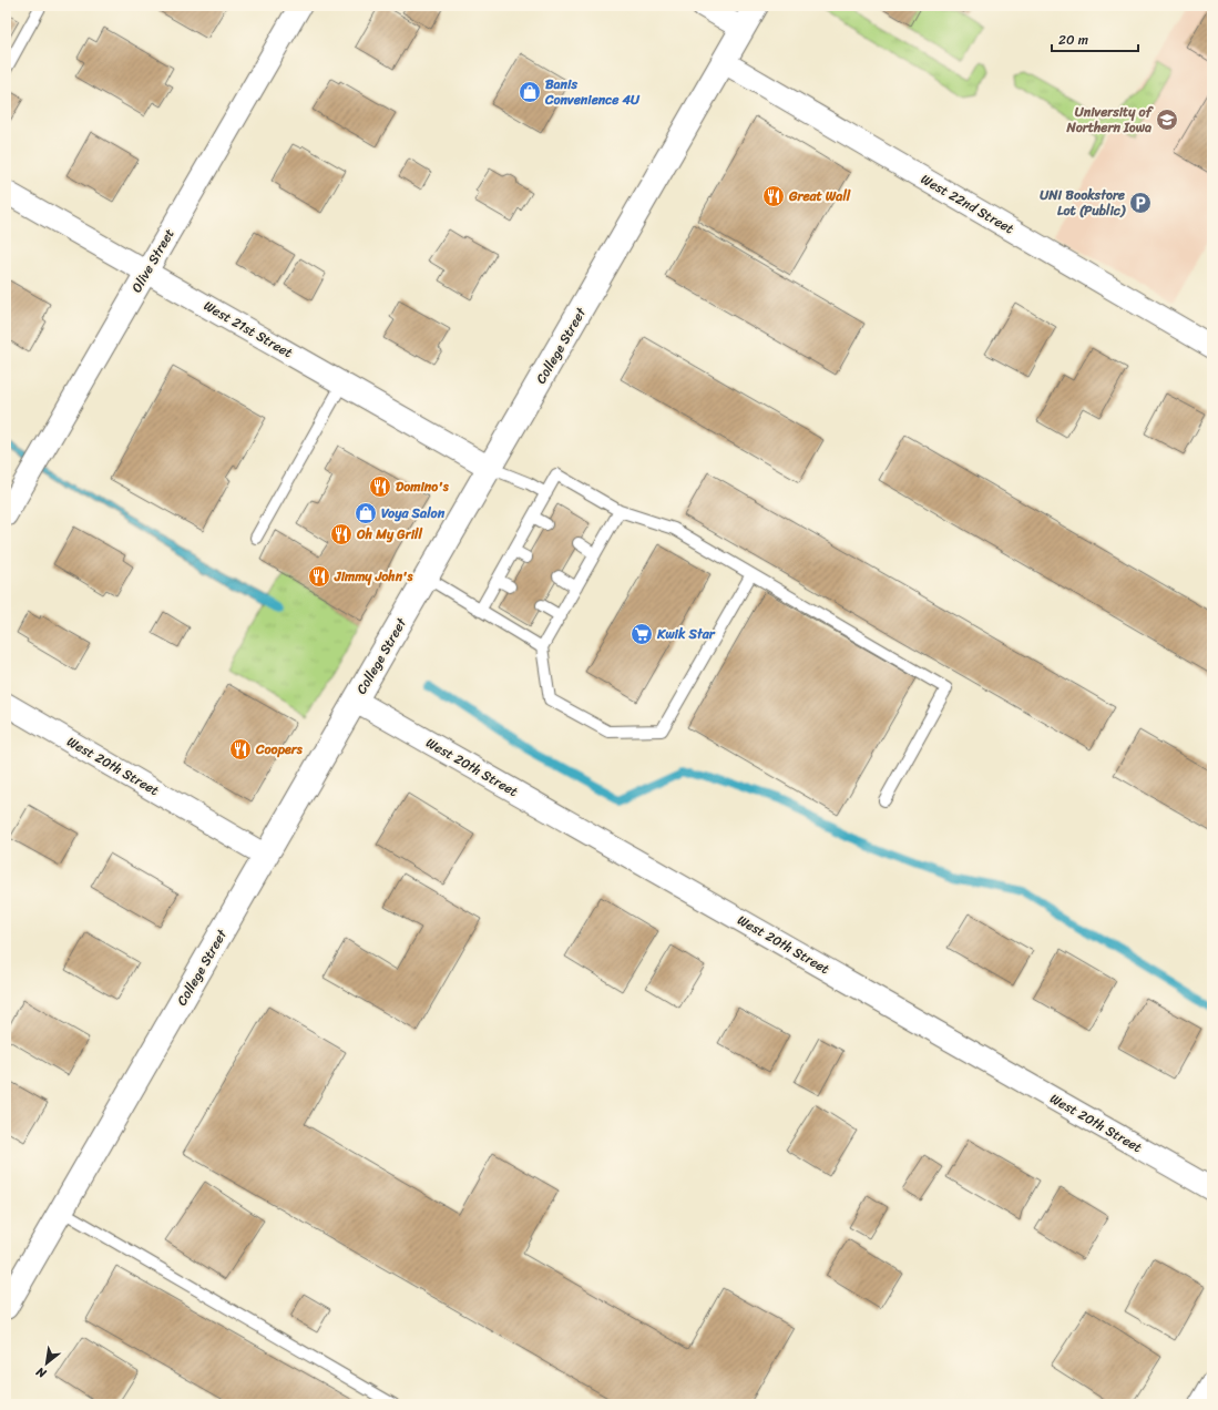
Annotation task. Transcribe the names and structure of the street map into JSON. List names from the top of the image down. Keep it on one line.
{"streets":{"street":["West 22nd Street","Olive Street","West 21st Street","College Street","West 20th Street"]},"crossings":[["West 22nd Street","College Street"],["Olive Street","West 21st Street"],["West 21st Street","College Street"],["College Street","West 20th Street"]],"places":{"shop":["Banis Convenience 4U","Voya Salon"],"school or university":["University of Northern Iowa"],"restaurant":["Great Wall","Domino's","Oh My Grill","Jimmy John's","Coopers"],"parking":["UNI Bookstore Lot (Public)"],"supermarket":["Kwik Star"]},"scale_bar":"20 m","north":"bottom left"}
